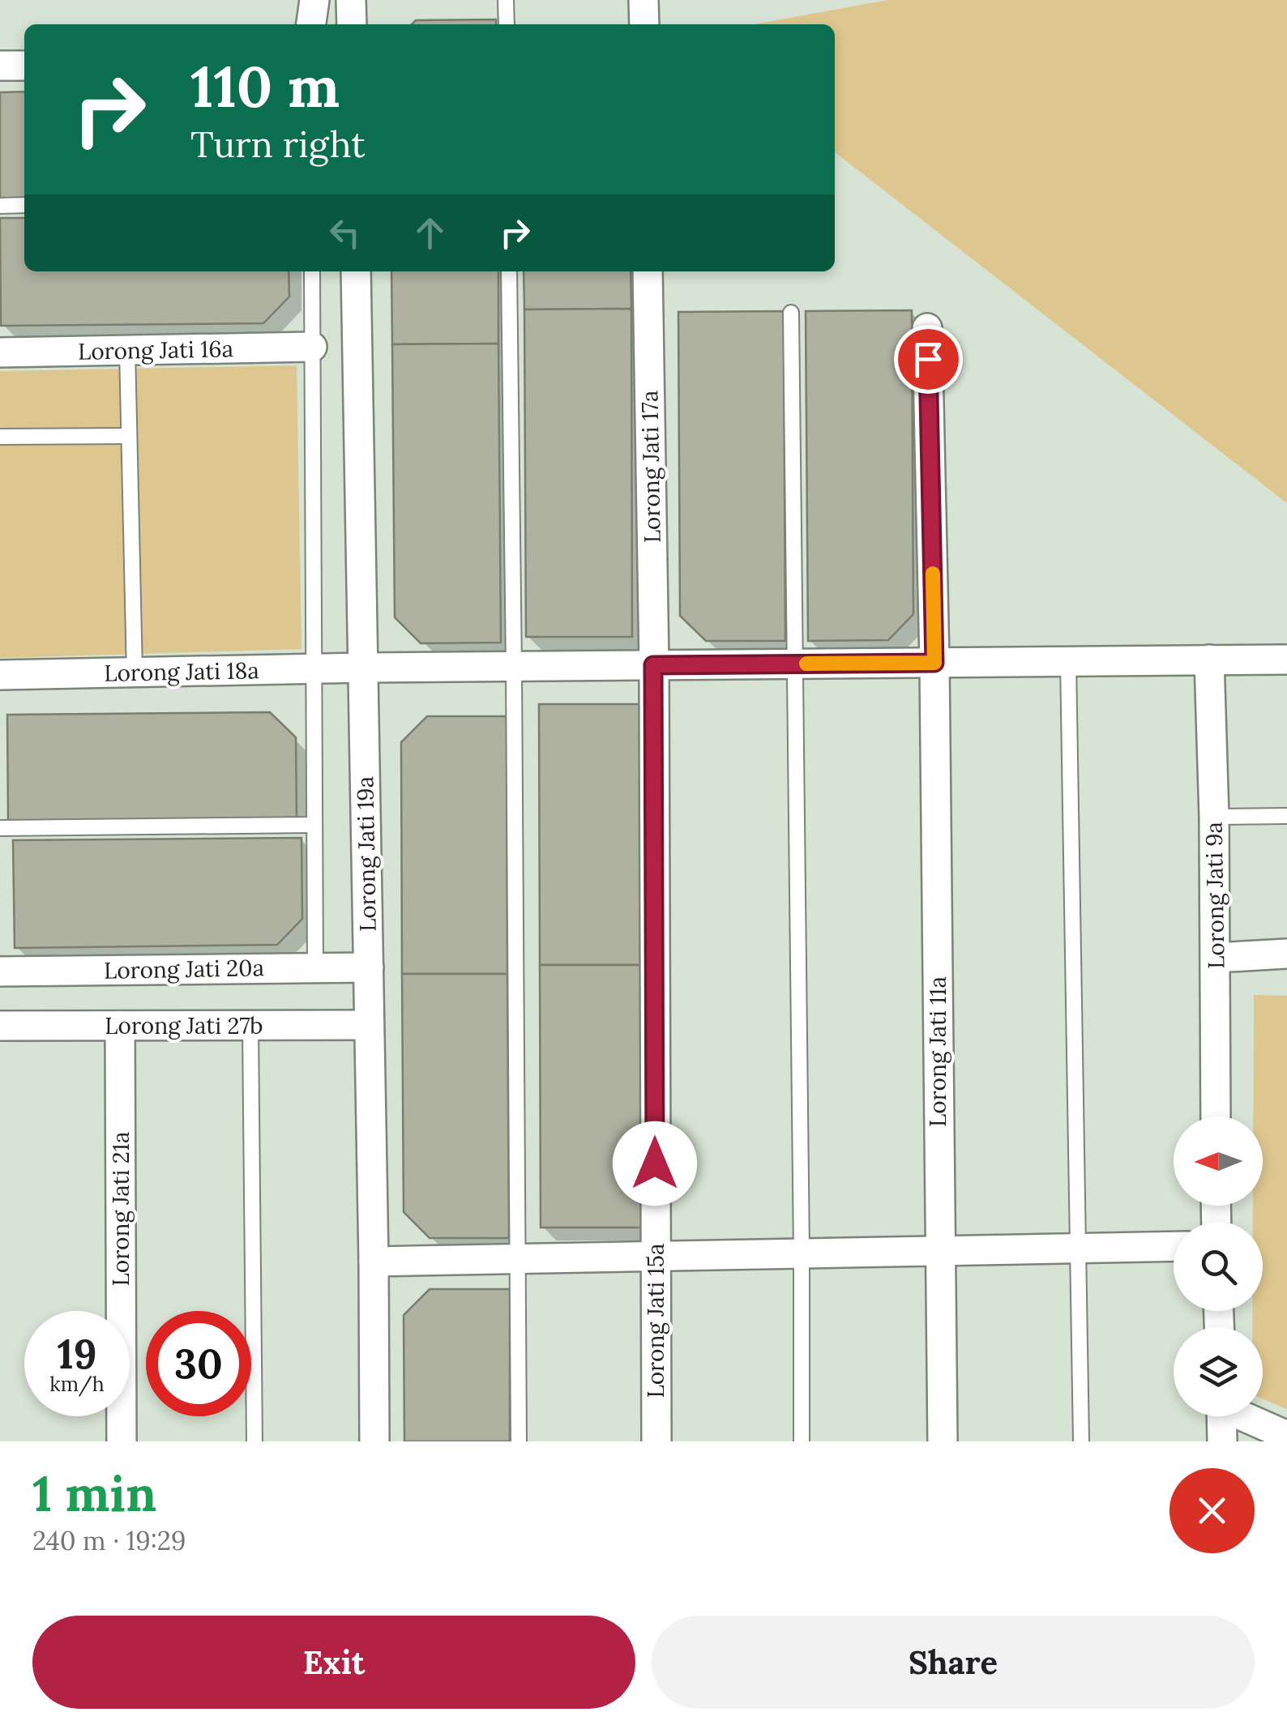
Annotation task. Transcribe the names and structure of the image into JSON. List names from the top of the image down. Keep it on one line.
{"streets":{"street":["Lorong Jati 16a","Lorong Jati 17a","Lorong Jati 18a","Lorong Jati 19a","Lorong Jati 9a","Lorong Jati 20a","Lorong Jati 27b","Lorong Jati 11a","Lorong Jati 21a","Lorong Jati 15a"]},"crossings":[["Lorong Jati 17a","Lorong Jati 18a"],["Lorong Jati 17a","Lorong Jati 15a"],["Lorong Jati 18a","Lorong Jati 19a"],["Lorong Jati 18a","Lorong Jati 9a"],["Lorong Jati 18a","Lorong Jati 11a"],["Lorong Jati 18a","Lorong Jati 15a"],["Lorong Jati 19a","Lorong Jati 20a"],["Lorong Jati 19a","Lorong Jati 27b"],["Lorong Jati 27b","Lorong Jati 21a"]],"north":"left","page":{"turn":["110 m","Turn right"],"speed":"19 km/h","limit":"30","heading":["1 min","240 m · 19:29"],"buttons":["Exit","Share"]}}
